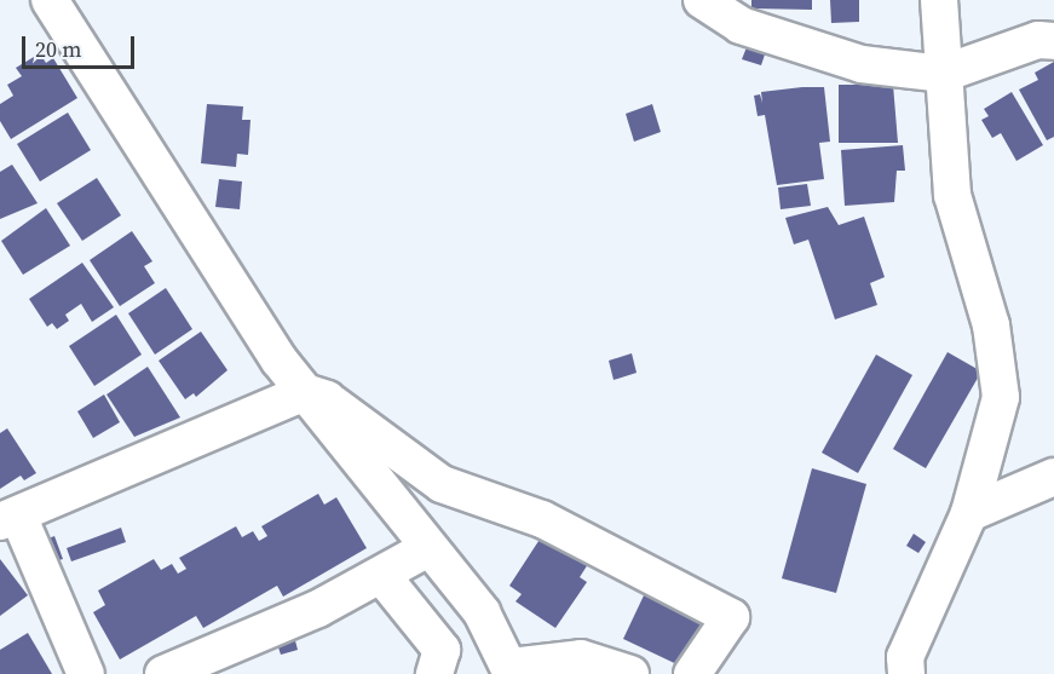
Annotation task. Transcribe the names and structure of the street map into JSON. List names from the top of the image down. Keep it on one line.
{"scale_bar":"20 m"}
